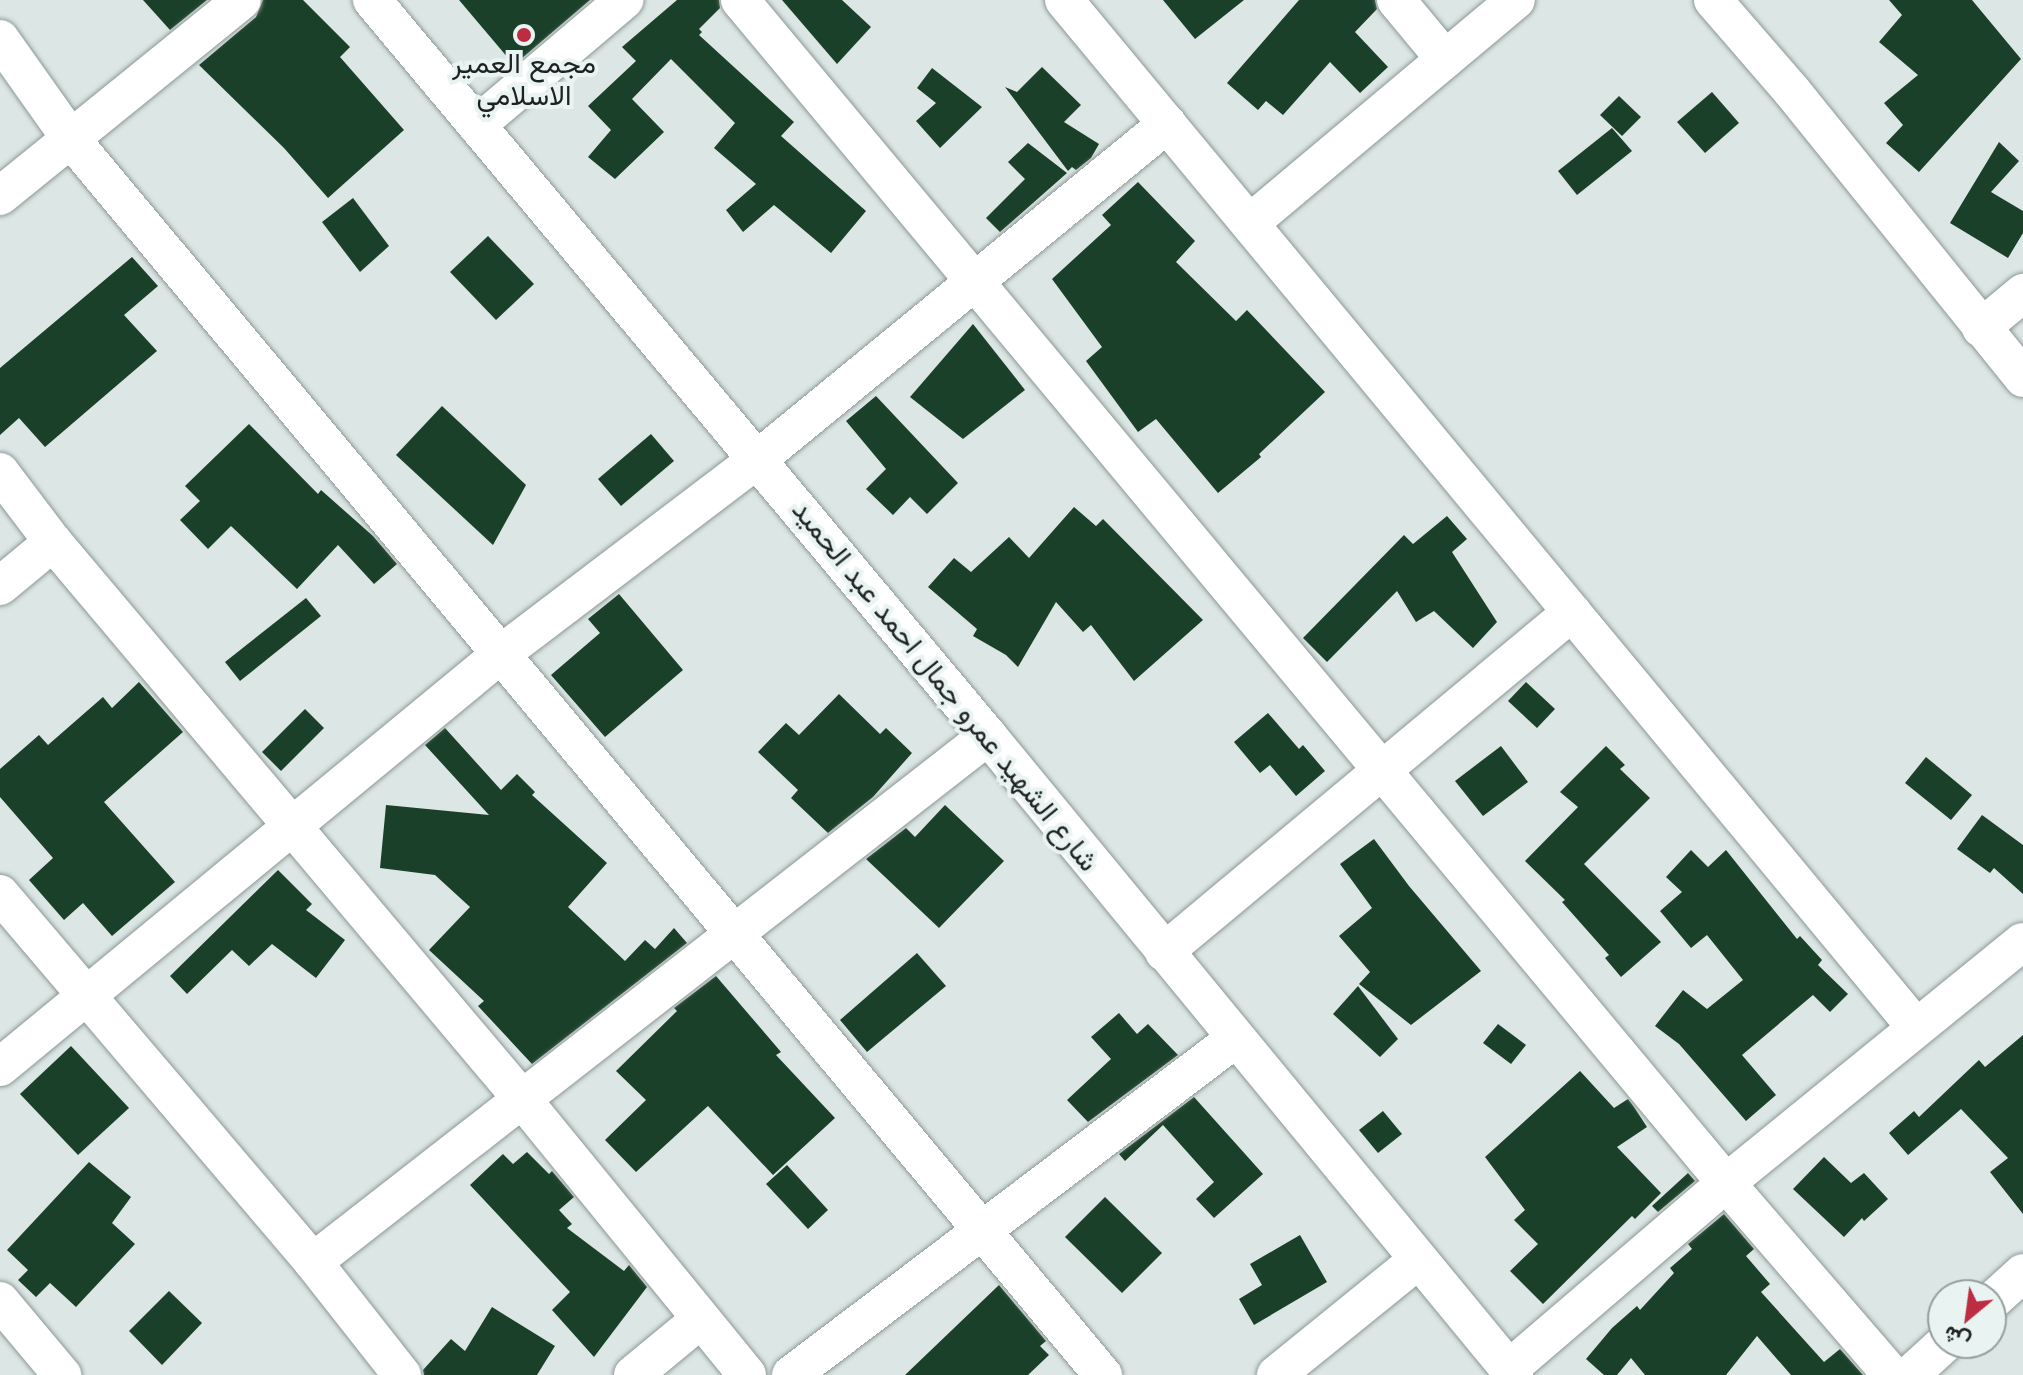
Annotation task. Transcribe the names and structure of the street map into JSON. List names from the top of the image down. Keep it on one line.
{"streets":{"street":["شارع الشهيد عمرو جمال احمد عبد الحميد"]},"places":["مجمع العمير الاسلامي"],"north":"bottom left"}
